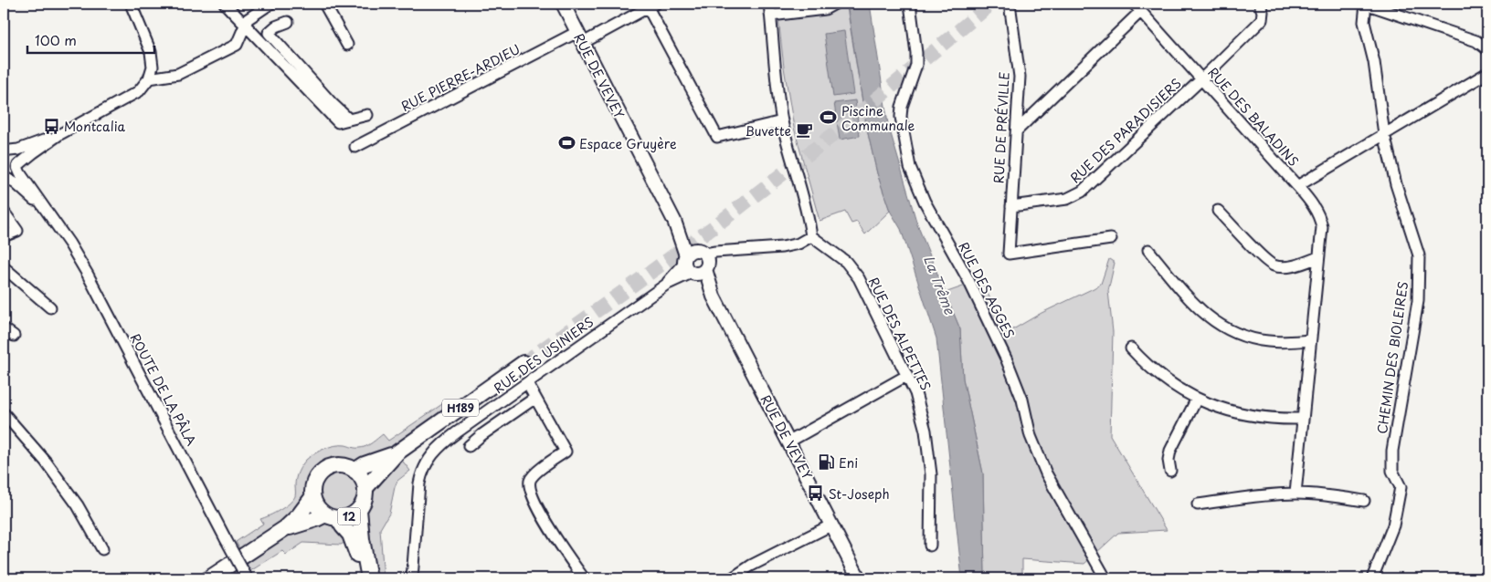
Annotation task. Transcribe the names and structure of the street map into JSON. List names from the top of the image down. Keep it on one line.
{"streets":{"highway":["H189","12"],"main road":["RUE DE VEVEY"],"street":["RUE PIERRE-ARDIEU","RUE DES BALADINS","RUE DE PRÉVILLE","RUE DES PARADISIERS","RUE DES AGGES","RUE DES ALPETTES","RUE DES USINIERS","CHEMIN DES BIOLEIRES","ROUTE DE LA PÂLA"]},"crossings":[["RUE DE VEVEY","RUE PIERRE-ARDIEU"],["RUE DE VEVEY","RUE DES USINIERS"],["RUE DES BALADINS","RUE DES PARADISIERS"],["RUE DES BALADINS","CHEMIN DES BIOLEIRES"],["RUE DE PRÉVILLE","RUE DES PARADISIERS"]],"water":["La Trême"],"places":{"sports":["Piscine Communale","Espace Gruyère"],"bus stop":["Montcalia","St-Joseph"],"cafe":["Buvette"],"fuel station":["Eni"]},"scale_bar":"100 m"}
